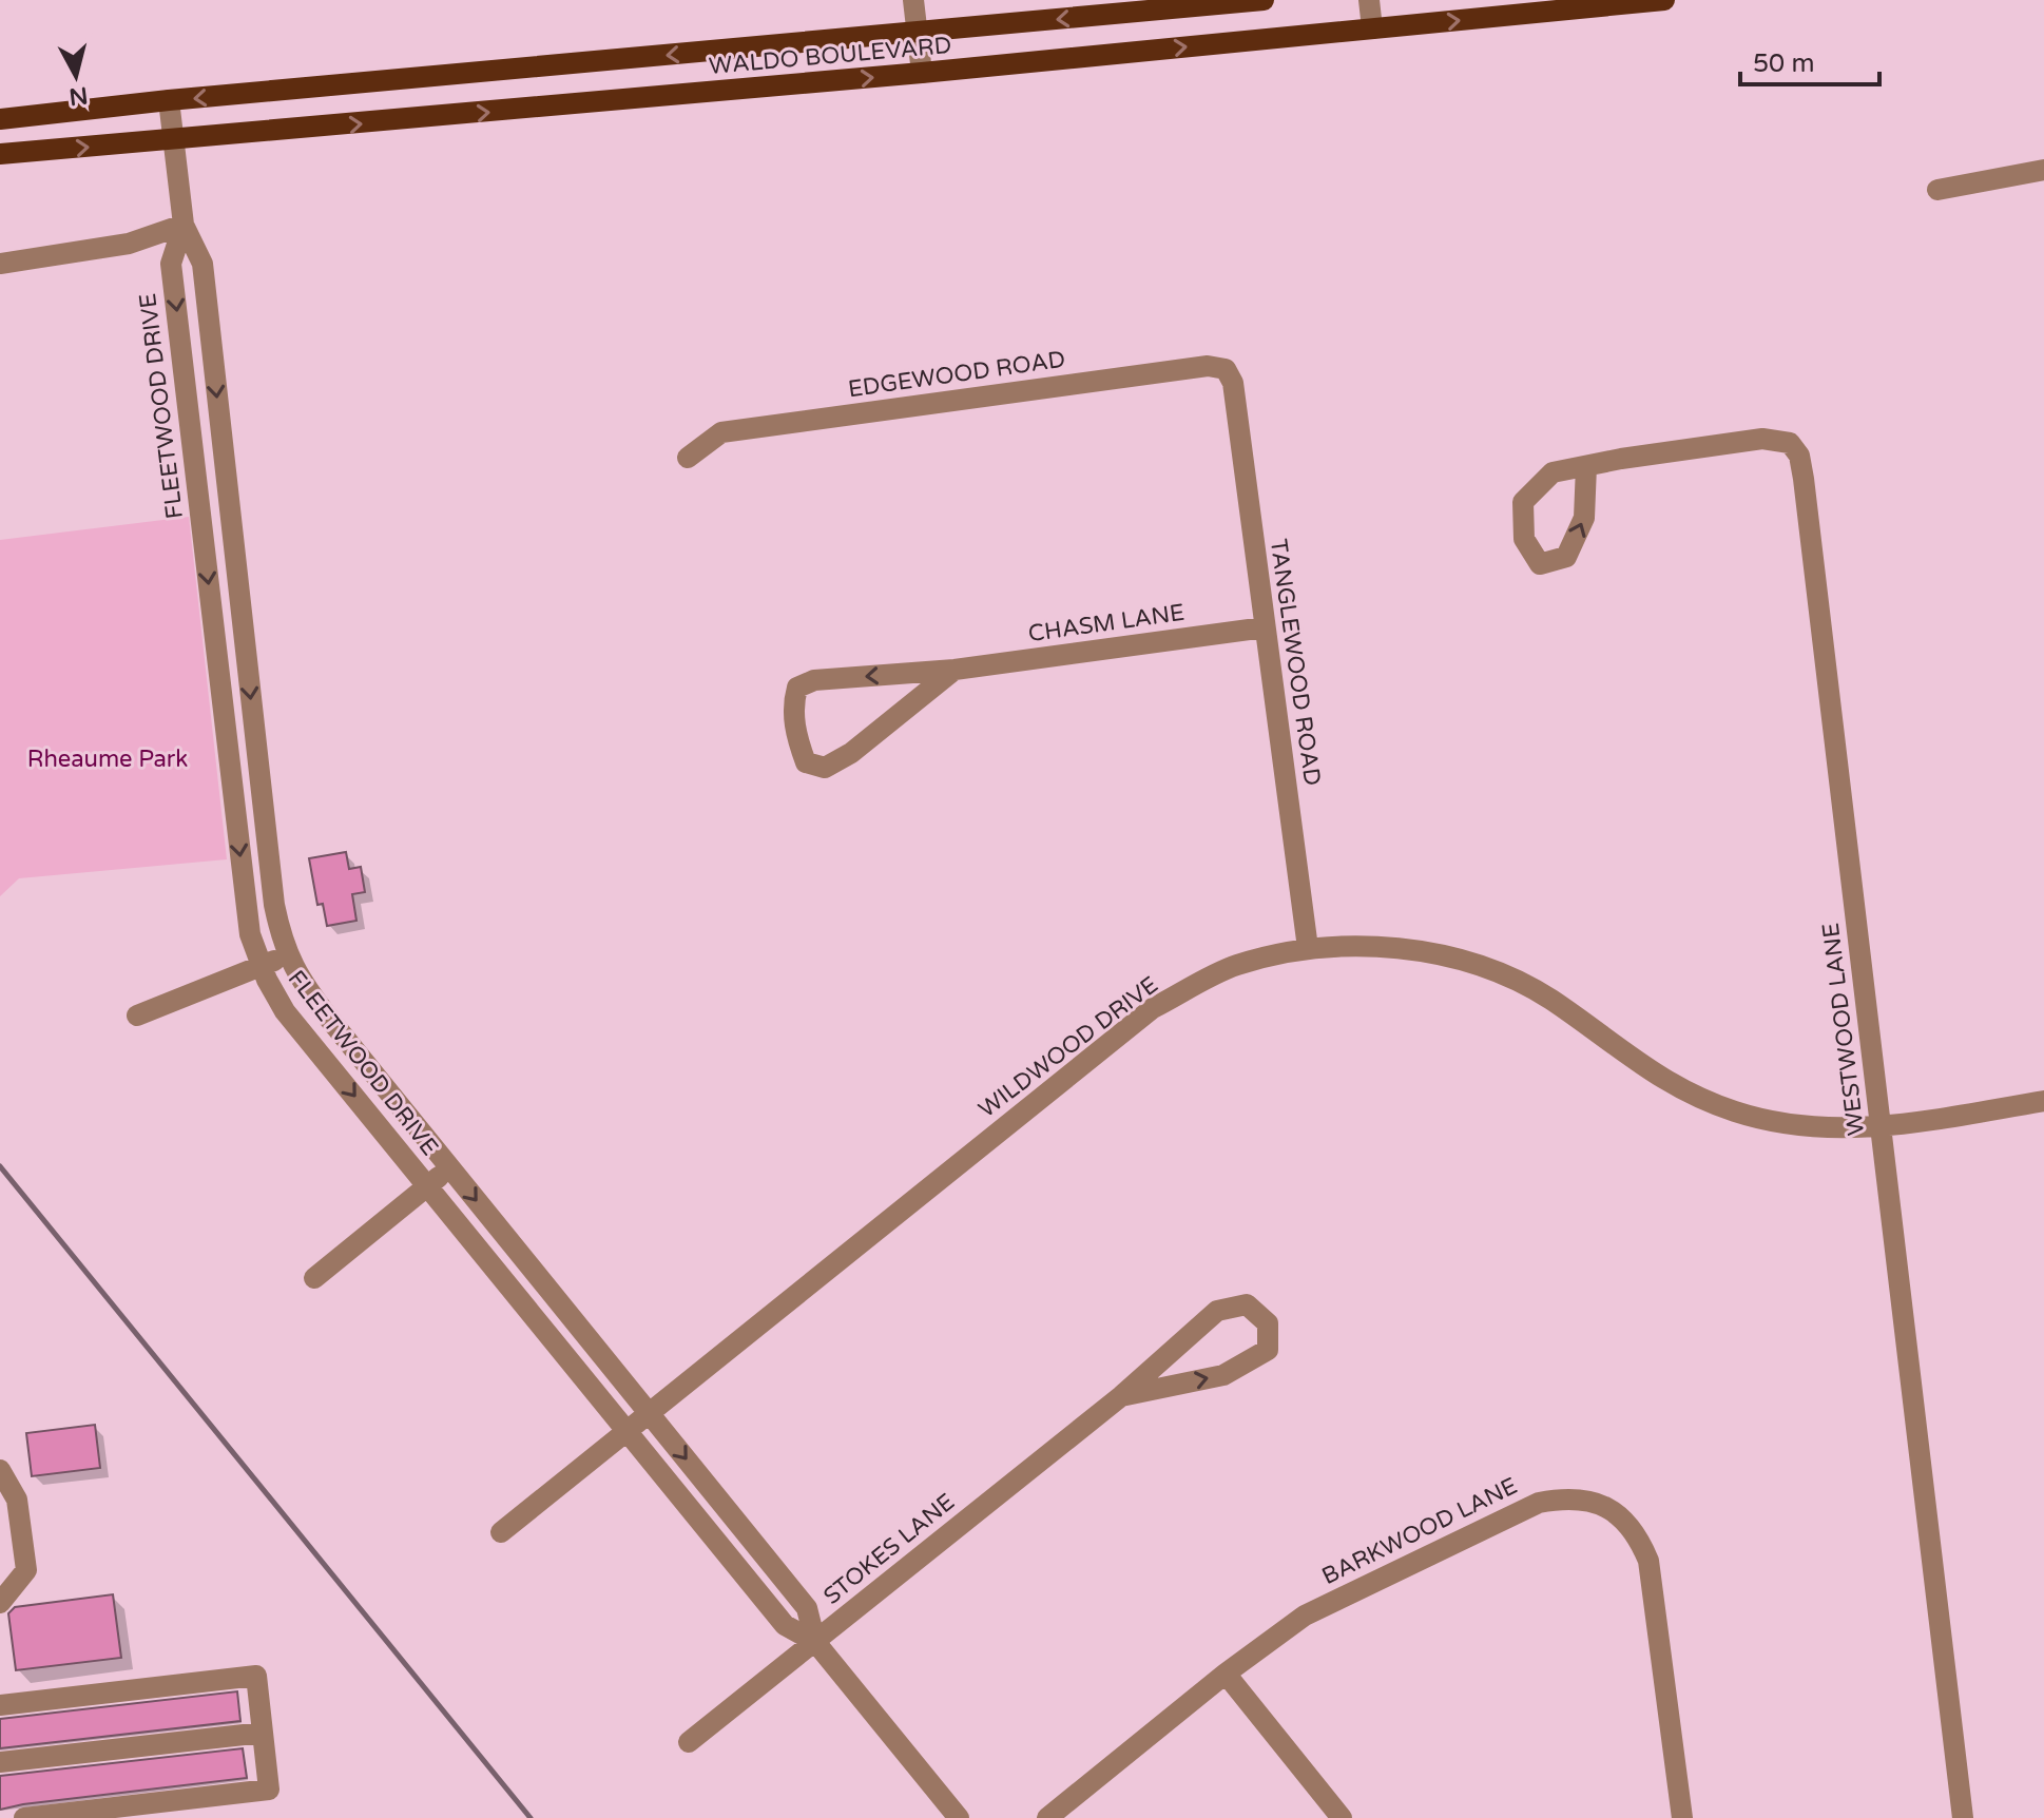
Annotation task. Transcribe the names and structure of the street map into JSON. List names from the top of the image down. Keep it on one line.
{"streets":{"main road":["WALDO BOULEVARD"],"street":["EDGEWOOD ROAD","FLEETWOOD DRIVE","CHASM LANE","TANGLEWOOD ROAD","WESTWOOD LANE","WILDWOOD DRIVE","BARKWOOD LANE","STOKES LANE"]},"crossings":[["WALDO BOULEVARD","FLEETWOOD DRIVE"],["EDGEWOOD ROAD","TANGLEWOOD ROAD"],["FLEETWOOD DRIVE","WILDWOOD DRIVE"],["FLEETWOOD DRIVE","STOKES LANE"],["CHASM LANE","TANGLEWOOD ROAD"],["TANGLEWOOD ROAD","WILDWOOD DRIVE"],["WESTWOOD LANE","WILDWOOD DRIVE"]],"parks":["Rheaume Park"],"scale_bar":"50 m","north":"bottom"}
